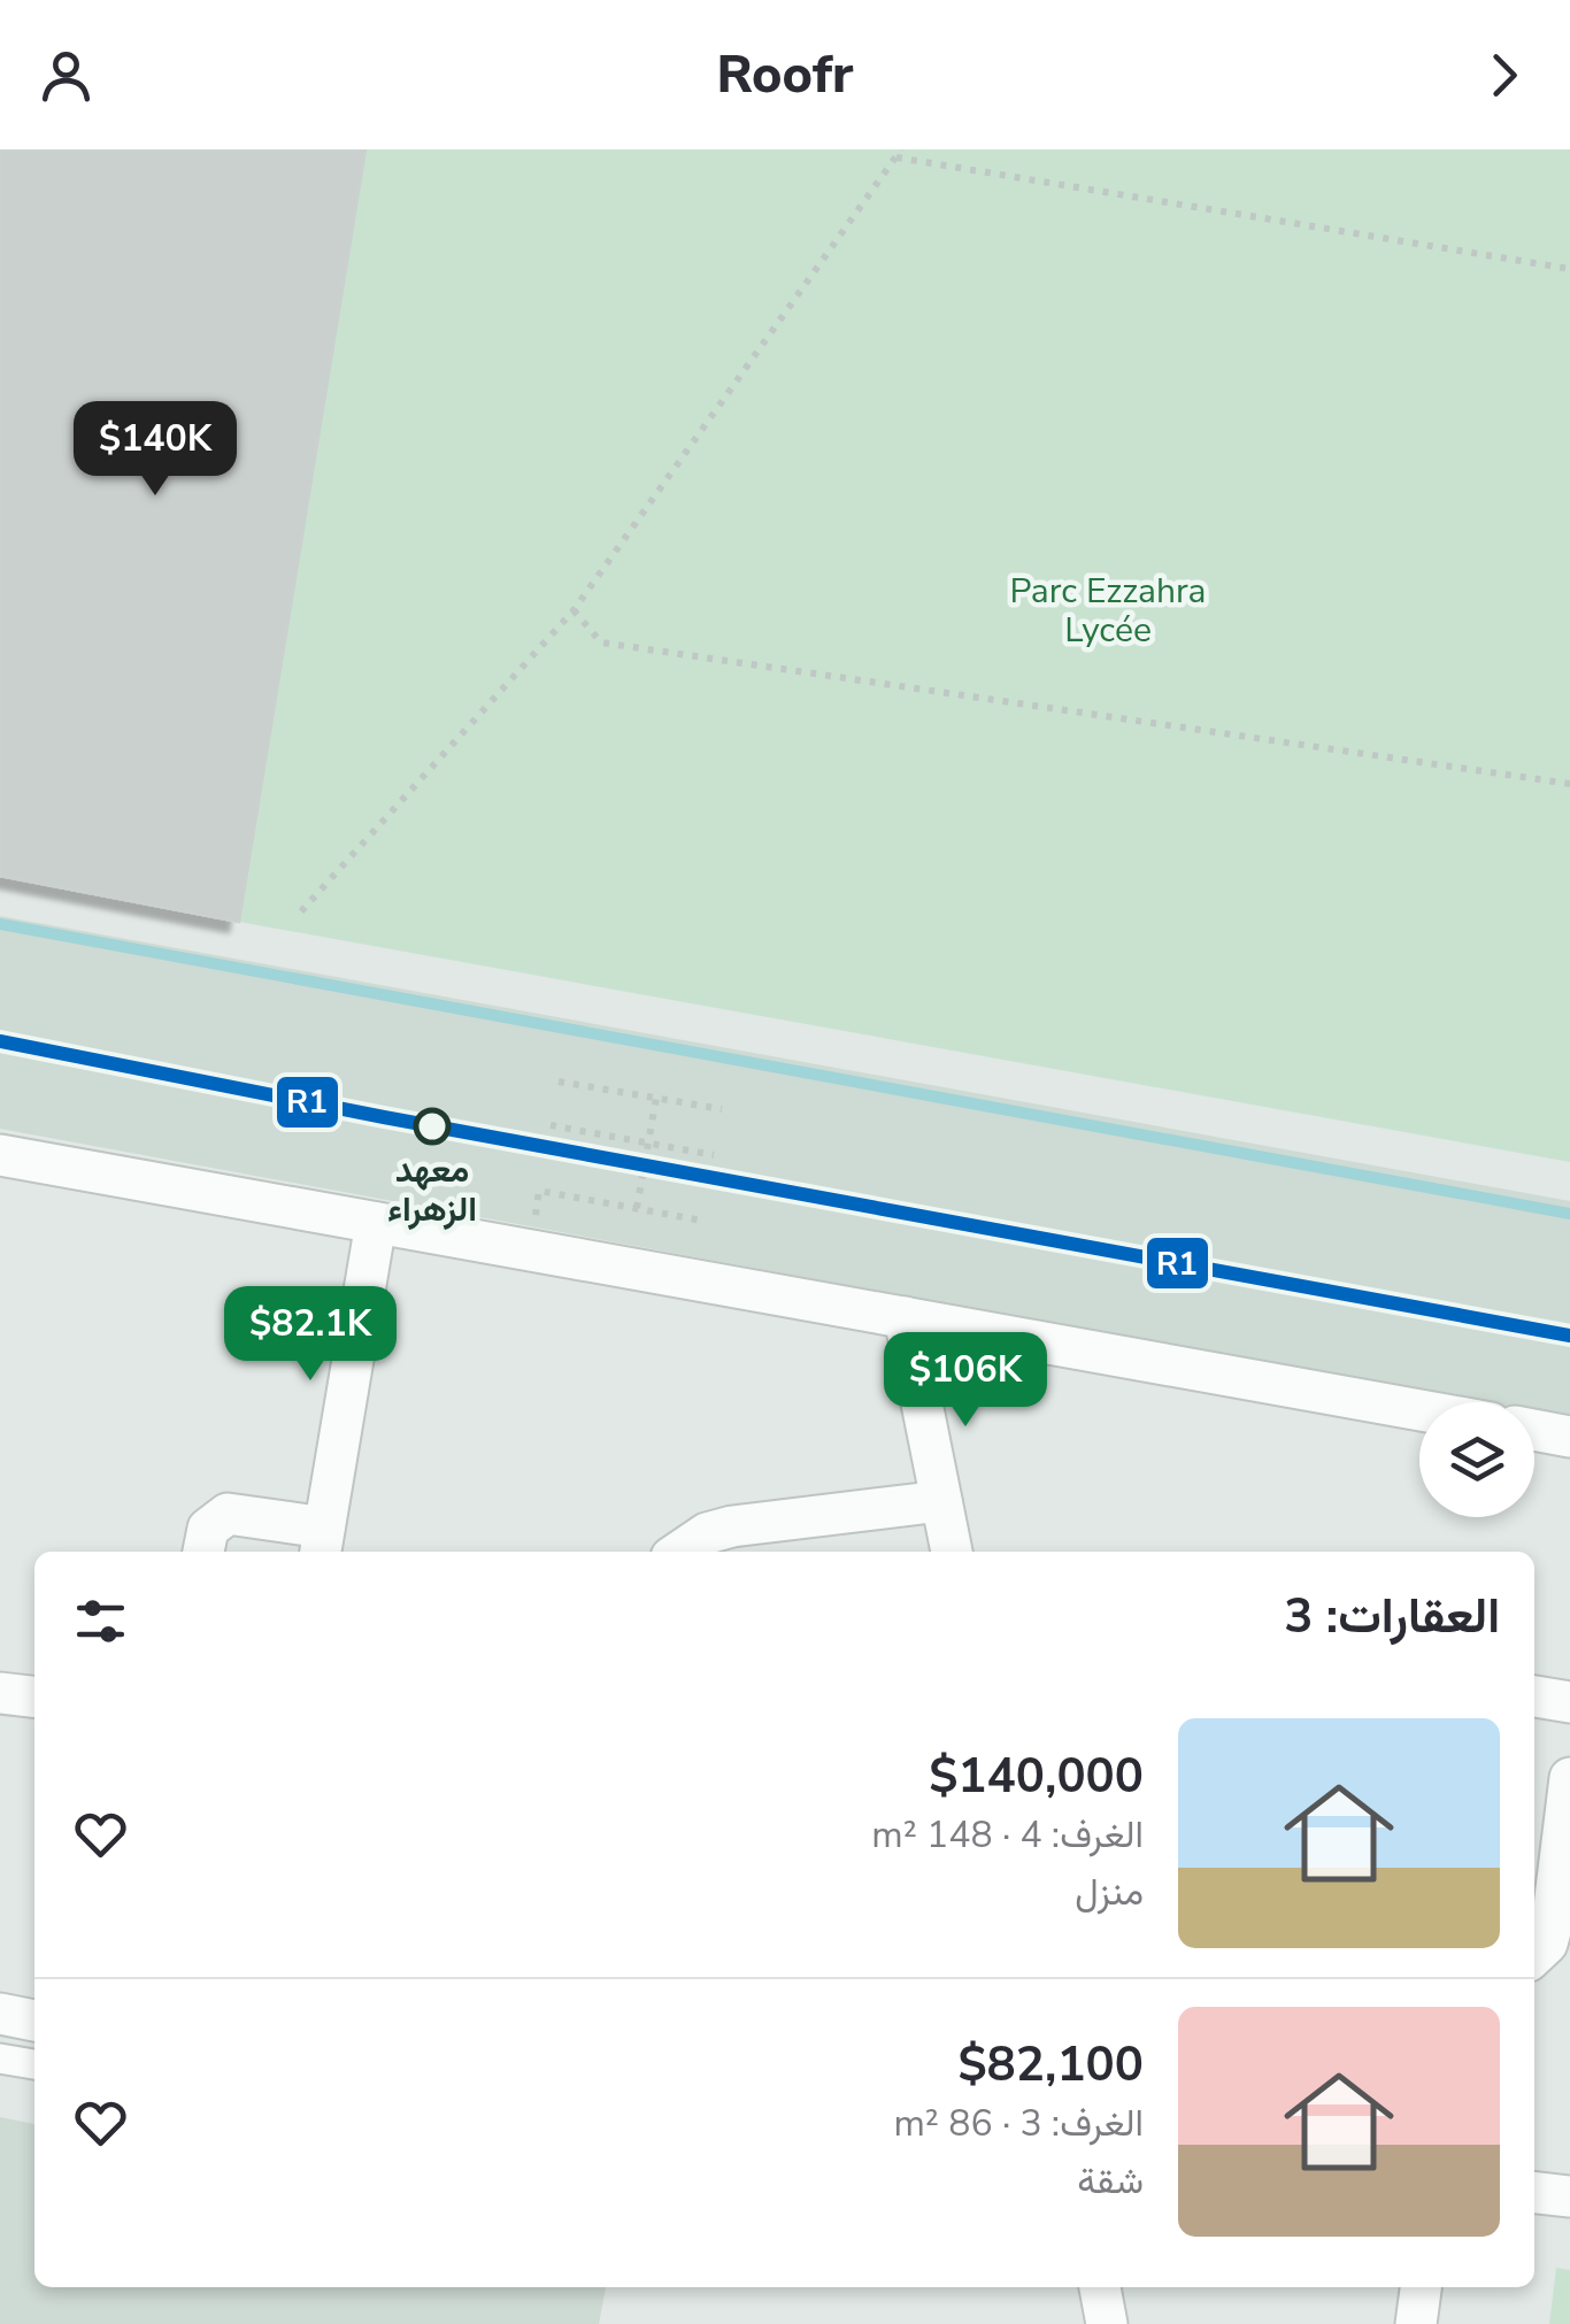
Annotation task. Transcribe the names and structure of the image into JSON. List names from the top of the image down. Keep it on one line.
{"parks":["Parc Ezzahra Lycée"],"places":["معهد الزهراء"],"lines":["transit line R1"],"page":{"header":"Roofr","price":["$140K","$82.1K","$106K"],"heading":"العقارات: 3","list":[{"name":"$140,000","note":"الغرف: 4 · 148 m² · منزل"},{"name":"$82,100","note":"الغرف: 3 · 86 m² · شقة"}]}}
